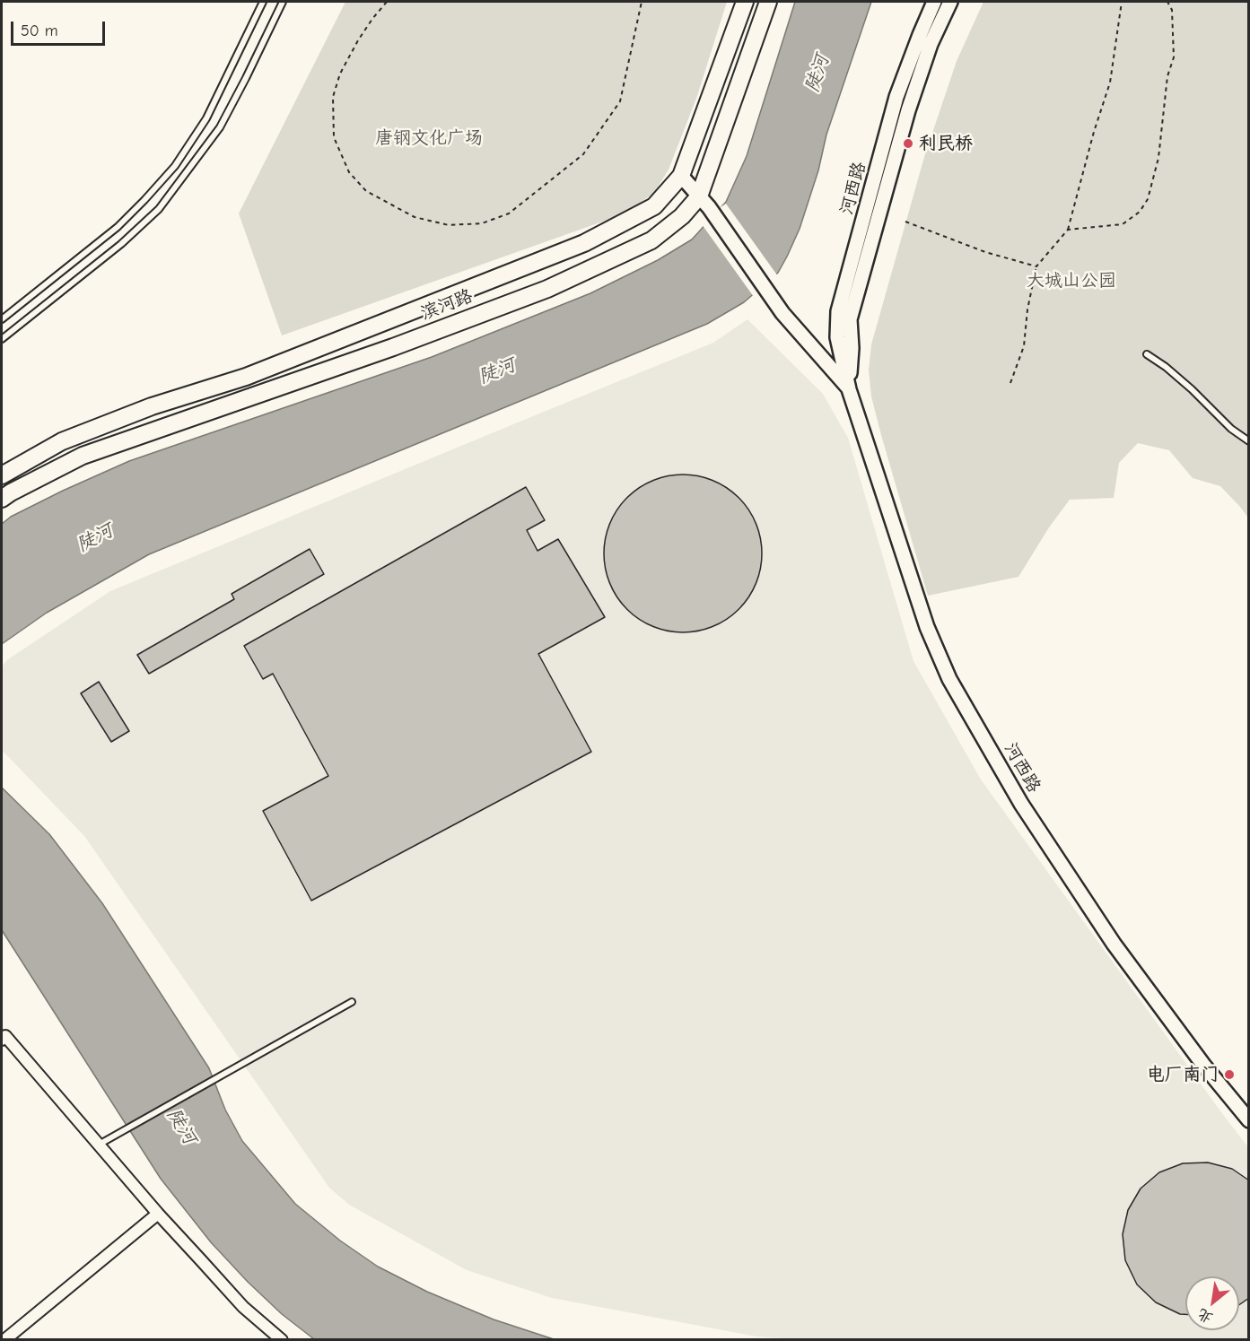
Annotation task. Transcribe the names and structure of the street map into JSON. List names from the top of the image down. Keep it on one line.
{"streets":{"main road":["滨河路"],"street":["河西路"]},"water":["陡河"],"parks":["唐钢文化广场","大城山公园"],"places":["利民桥","电厂南门"],"scale_bar":"50 m","north":"bottom left"}
